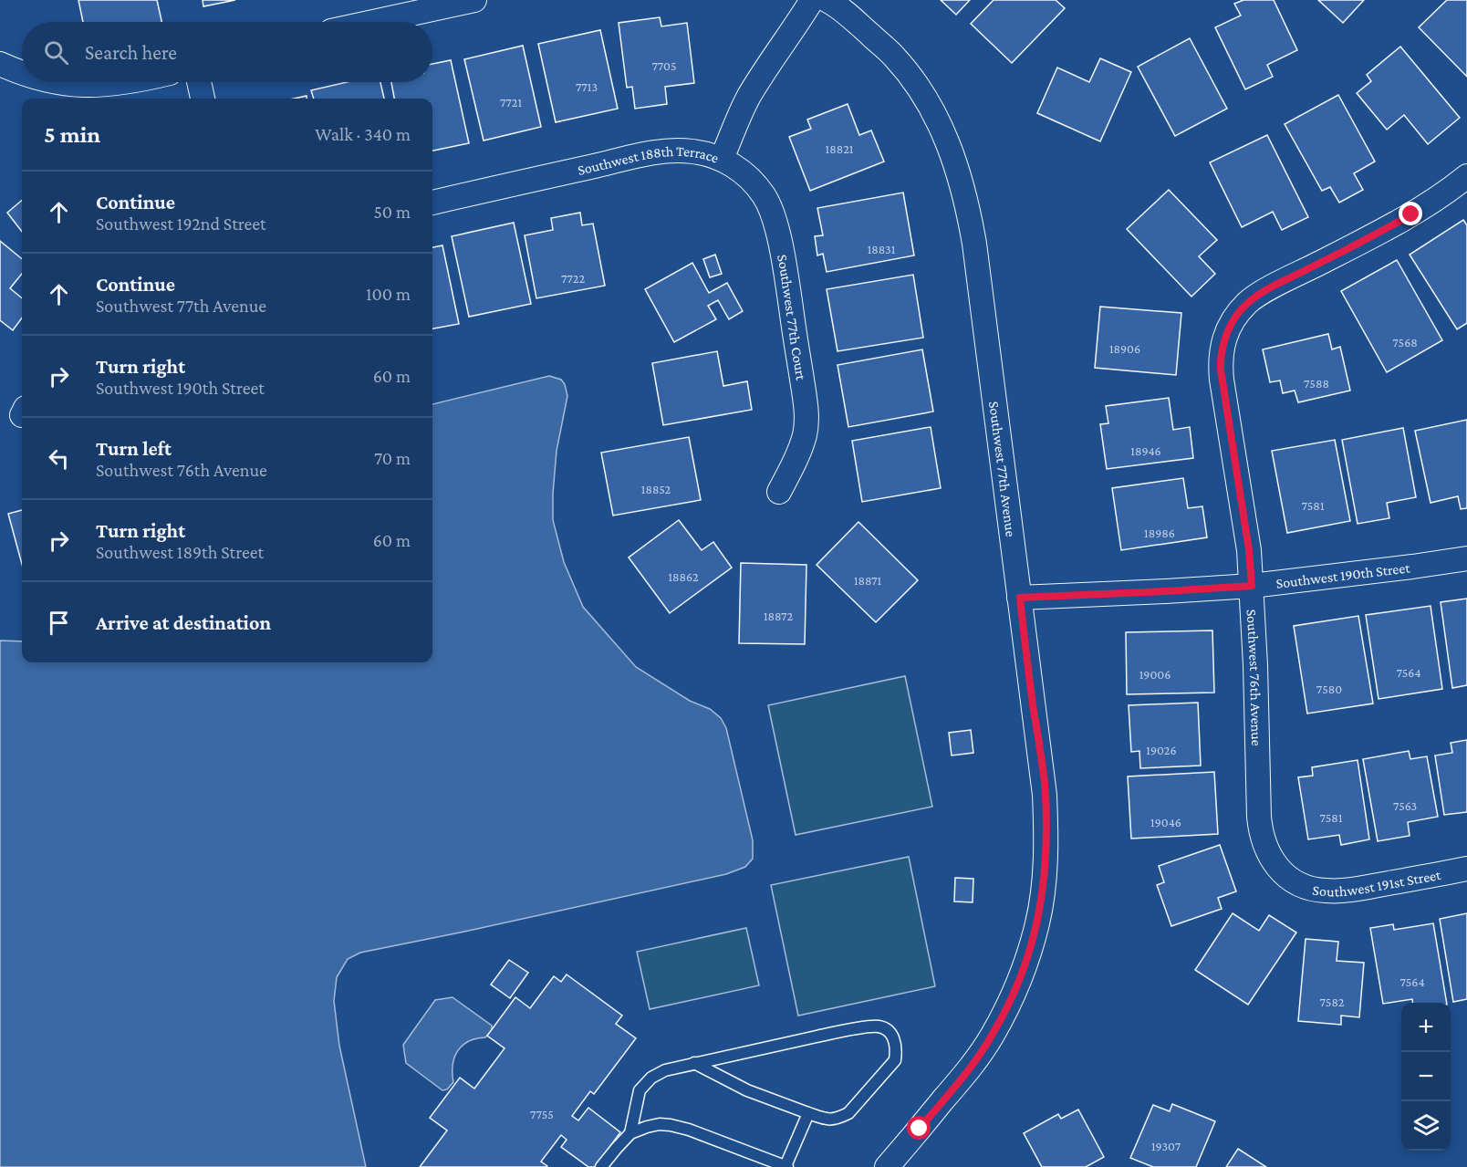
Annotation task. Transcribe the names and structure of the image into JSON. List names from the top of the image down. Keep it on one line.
{"streets":{"street":["Southwest 188th Terrace","Southwest 77th Court","Southwest 77th Avenue","Southwest 190th Street","Southwest 76th Avenue","Southwest 191st Street"]},"crossings":[["Southwest 188th Terrace","Southwest 77th Court"],["Southwest 188th Terrace","Southwest 77th Avenue"],["Southwest 77th Avenue","Southwest 190th Street"],["Southwest 190th Street","Southwest 76th Avenue"],["Southwest 76th Avenue","Southwest 191st Street"]],"house_numbers":["7705","7713","7721","18821","18831","7722","7568","18906","7588","18946","18852","7581","18986","18862","18871","18872","7564","19006","7580","19026","7563","7581","19046","7564","7582","7755","19307"],"page":{"search":"Search here","heading":["5 min","Walk · 340 m"],"list":[["Continue","Southwest 192nd Street","50 m"],["Continue","Southwest 77th Avenue","100 m"],["Turn right","Southwest 190th Street","60 m"],["Turn left","Southwest 76th Avenue","70 m"],["Turn right","Southwest 189th Street","60 m"],"Arrive at destination"],"map_buttons":["+","−"]}}
